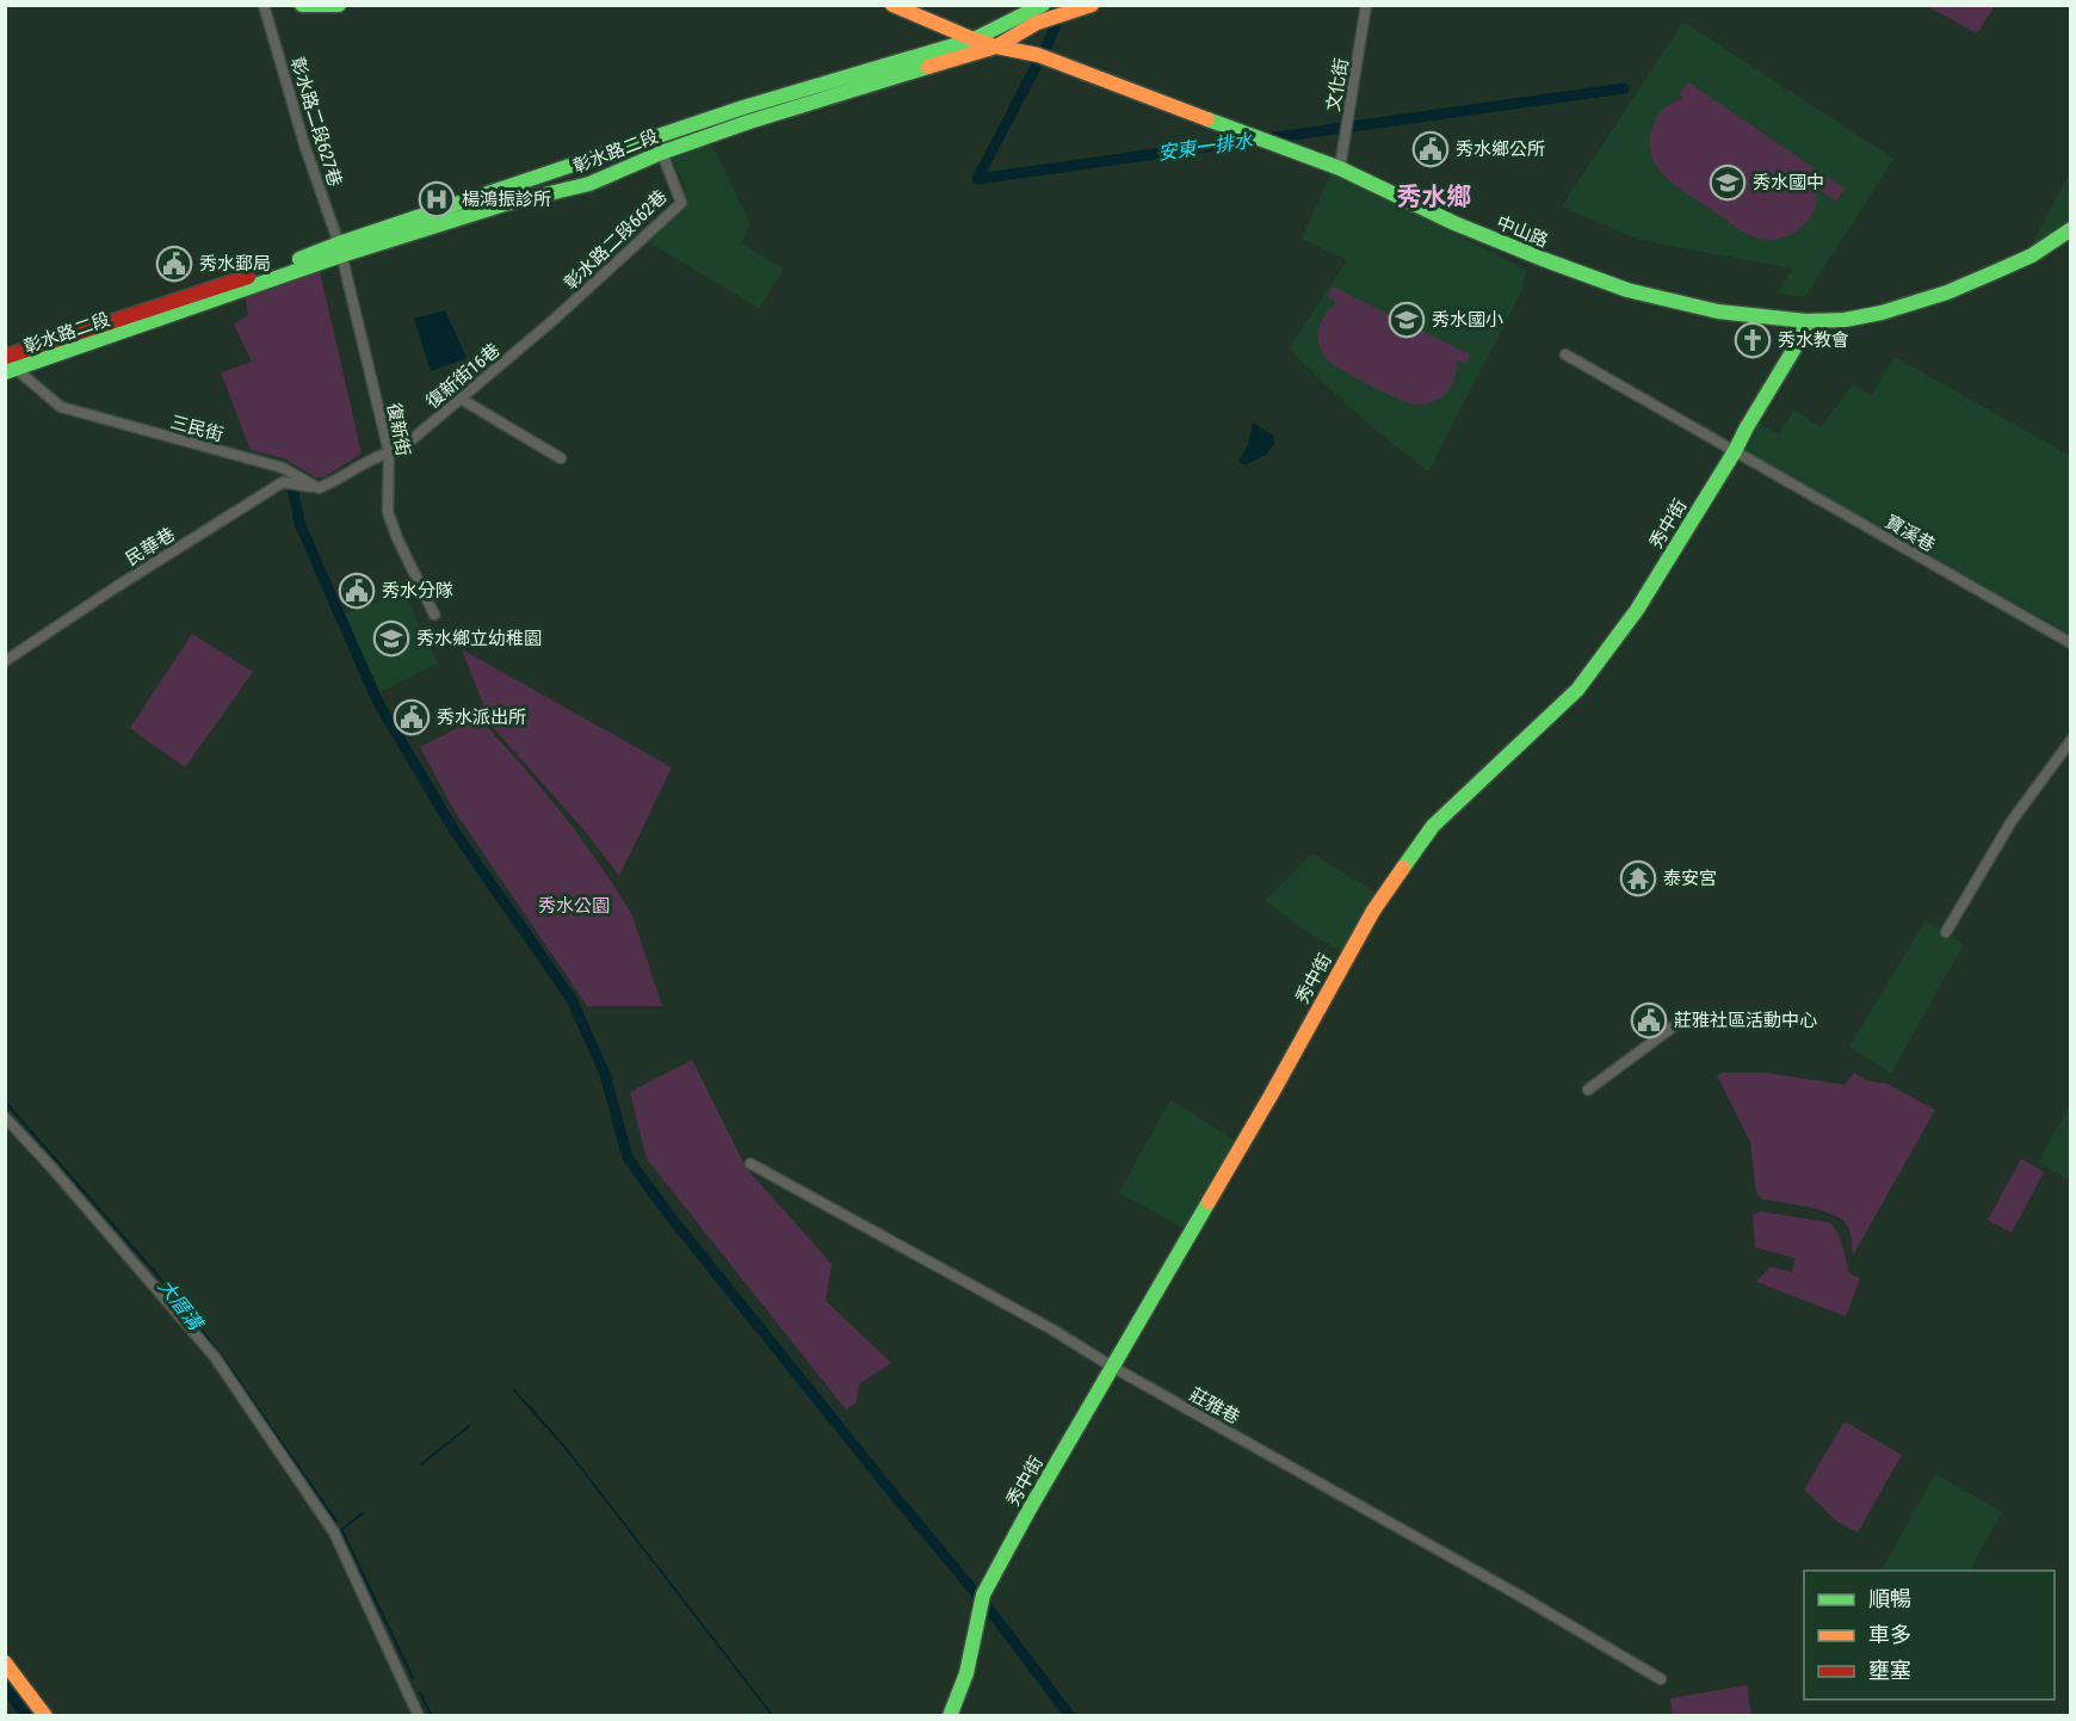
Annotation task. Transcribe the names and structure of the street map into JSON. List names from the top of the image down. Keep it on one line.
{"streets":{"street":["文化街","彰水路二段627巷","彰水路二段","中山路","彰水路二段662巷","復新街16巷","三民街","復新街","秀中街","寶溪巷","民華巷","莊雅巷"]},"crossings":[["文化街","中山路"],["彰水路二段627巷","彰水路二段"],["彰水路二段627巷","復新街"],["彰水路二段","中山路"],["彰水路二段","彰水路二段662巷"],["彰水路二段","三民街"],["彰水路二段","復新街"],["中山路","秀中街"],["彰水路二段662巷","復新街16巷"],["復新街16巷","復新街"],["三民街","民華巷"],["秀中街","寶溪巷"],["秀中街","莊雅巷"]],"districts":["秀水鄉"],"water":["安東一排水","大厝溝"],"parks":["秀水公園"],"places":{"public building":["秀水鄉公所","秀水郵局","秀水分隊","秀水派出所","莊雅社區活動中心"],"school or university":["秀水國中","秀水國小","秀水鄉立幼稚園"],"hospital":["楊鴻振診所"],"church":["秀水教會"],"temple":["泰安宮"]},"legend":["順暢","車多","壅塞"]}
